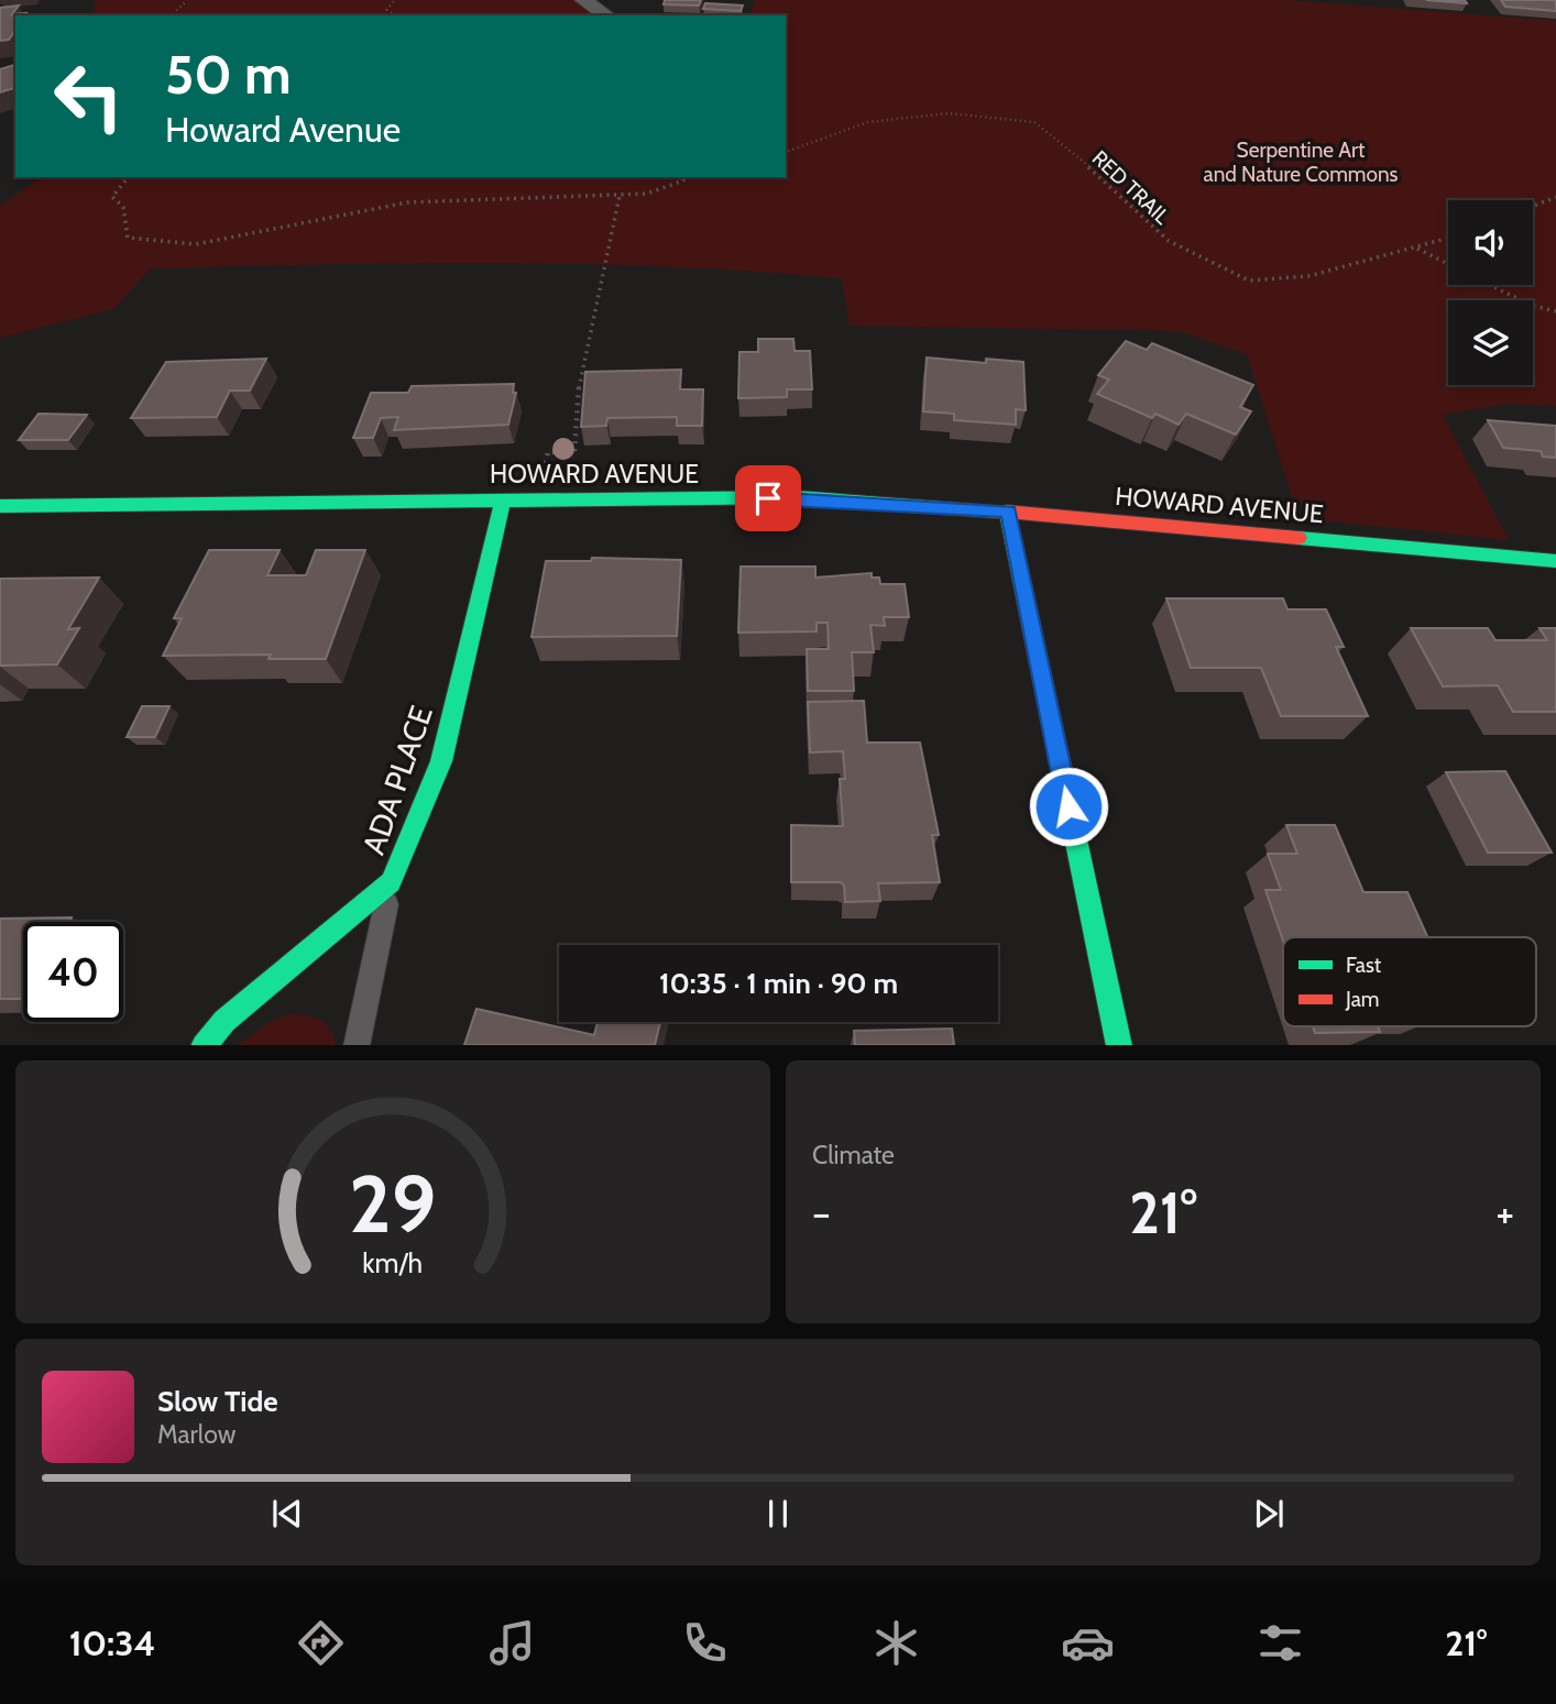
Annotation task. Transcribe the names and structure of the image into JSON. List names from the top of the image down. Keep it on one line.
{"streets":{"street":["HOWARD AVENUE","ADA PLACE"],"path":["RED TRAIL"]},"crossings":[["HOWARD AVENUE","ADA PLACE"]],"parks":["Serpentine Art and Nature Commons"],"legend":["Fast","Jam"],"page":{"turn":["50 m","Howard Avenue"],"limit":"40","trip":"10:35 · 1 min · 90 m","tile":"Climate","heat":["−","21°","+"],"song":["Slow Tide","Marlow"],"tabs":["10:34","21°"],"gauge":["29","km/h"]}}
